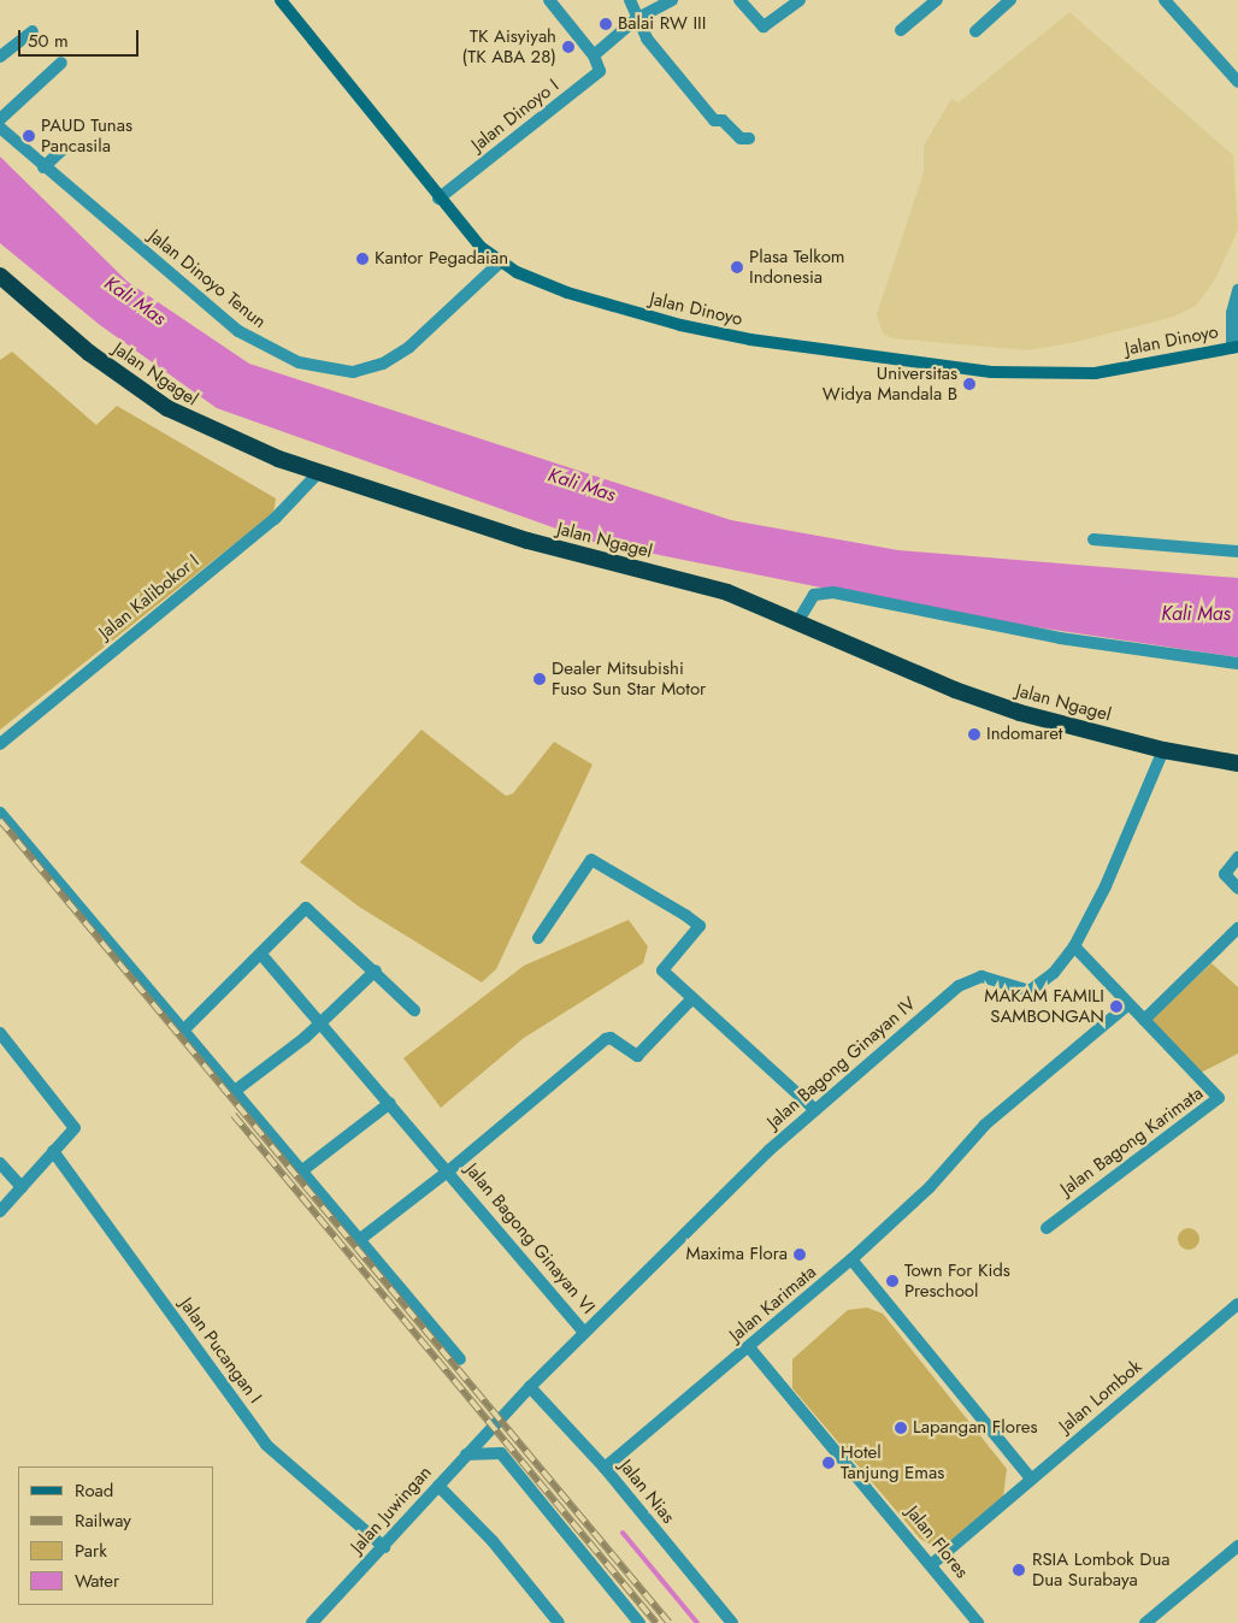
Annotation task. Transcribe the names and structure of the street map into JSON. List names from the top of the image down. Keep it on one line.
{"streets":{"highway":["Jalan Ngagel"],"main road":["Jalan Dinoyo"],"street":["Jalan Dinoyo I","Jalan Dinoyo Tenun","Jalan Kalibokor I","Jalan Bagong Ginayan IV","Jalan Bagong Karimata","Jalan Bagong Ginayan VI","Jalan Karimata","Jalan Pucangan I","Jalan Lombok","Jalan Nias","Jalan Juwingan","Jalan Flores"]},"crossings":[["Jalan Dinoyo I","Jalan Dinoyo"],["Jalan Dinoyo Tenun","Jalan Dinoyo"],["Jalan Ngagel","Jalan Kalibokor I"],["Jalan Ngagel","Jalan Bagong Ginayan IV"],["Jalan Bagong Ginayan IV","Jalan Bagong Karimata"],["Jalan Bagong Ginayan IV","Jalan Bagong Ginayan VI"],["Jalan Bagong Ginayan IV","Jalan Nias"],["Jalan Bagong Ginayan IV","Jalan Juwingan"],["Jalan Bagong Karimata","Jalan Karimata"],["Jalan Karimata","Jalan Nias"],["Jalan Karimata","Jalan Flores"],["Jalan Pucangan I","Jalan Juwingan"],["Jalan Lombok","Jalan Flores"]],"water":["Kali Mas"],"places":["Balai RW III","TK Aisyiyah (TK ABA 28)","PAUD Tunas Pancasila","Kantor Pegadaian","Plasa Telkom Indonesia","Universitas Widya Mandala B","Dealer Mitsubishi Fuso Sun Star Motor","Indomaret","MAKAM FAMILI SAMBONGAN","Maxima Flora","Town For Kids Preschool","Lapangan Flores","Hotel Tanjung Emas","RSIA Lombok Dua Dua Surabaya"],"legend":["Road","Railway","Park","Water"],"scale_bar":"50 m"}
